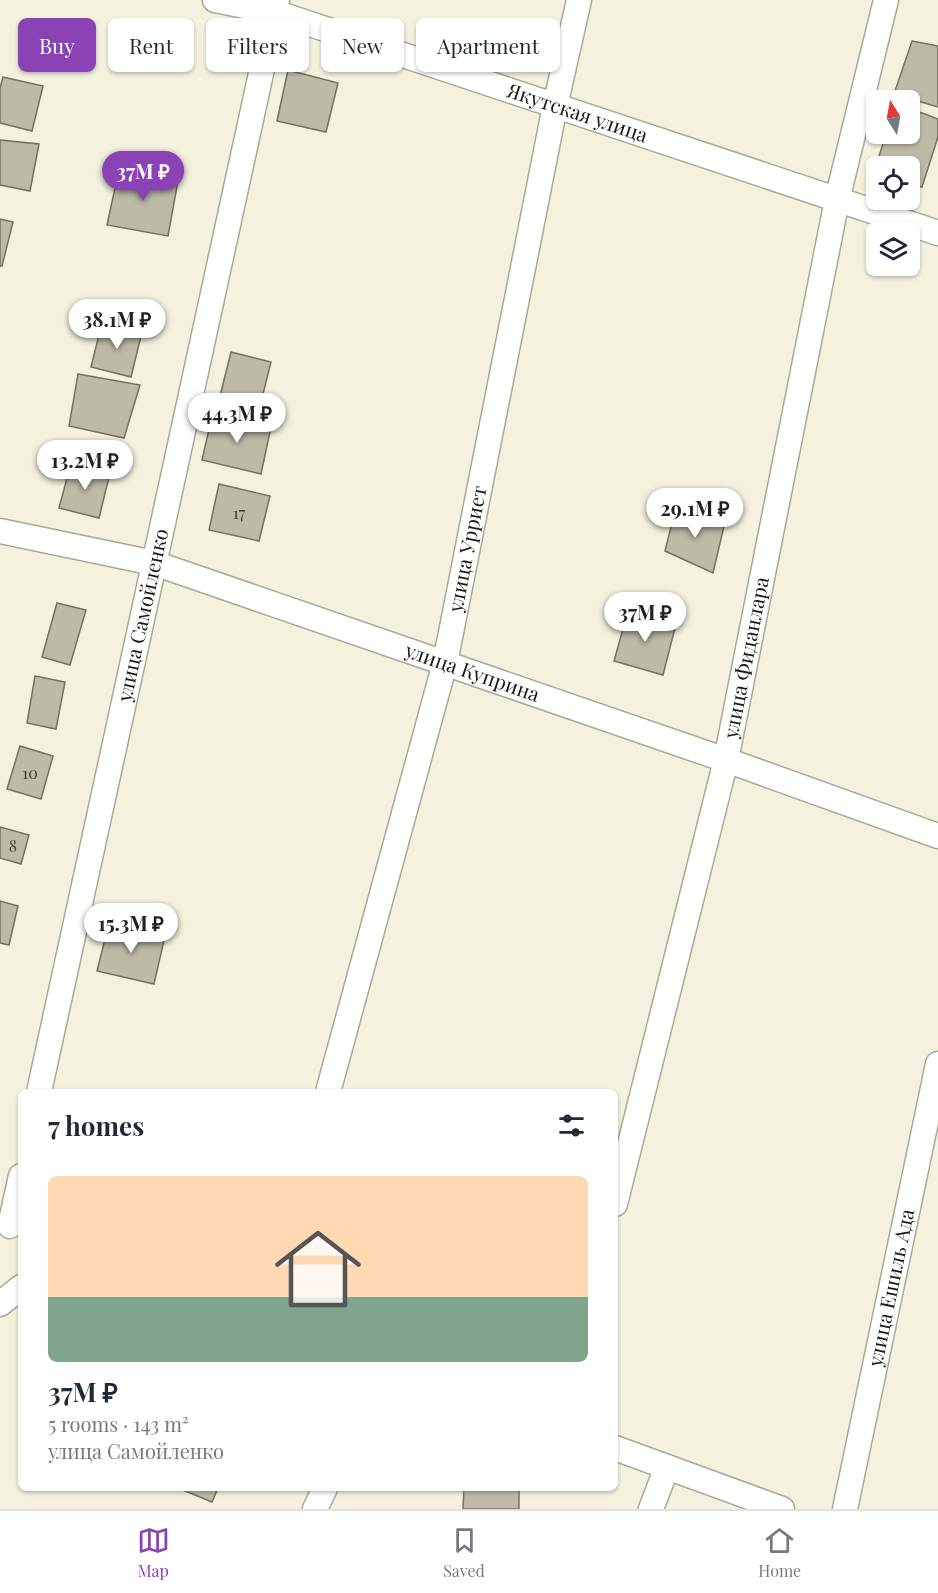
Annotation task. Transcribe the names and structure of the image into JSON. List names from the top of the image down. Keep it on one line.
{"streets":{"street":["Якутская улица","улица Урриет","улица Самойленко","улица Фиданлара","улица Куприна","улица Ешиль Ада"]},"crossings":[["Якутская улица","улица Урриет"],["Якутская улица","улица Самойленко"],["Якутская улица","улица Фиданлара"],["улица Урриет","улица Куприна"],["улица Самойленко","улица Куприна"],["улица Фиданлара","улица Куприна"]],"house_numbers":["17","10","8"],"north":"top","page":{"chip":["Buy","Rent","Filters","New","Apartment"],"price":["37M ₽","38.1M ₽","44.3M ₽","13.2M ₽","29.1M ₽","37M ₽","15.3M ₽"],"heading":"7 homes","list":[{"name":"37M ₽","note":"5 rooms · 143 m² · улица Самойленко"}],"tabs":["Map","Saved","Home"]}}
